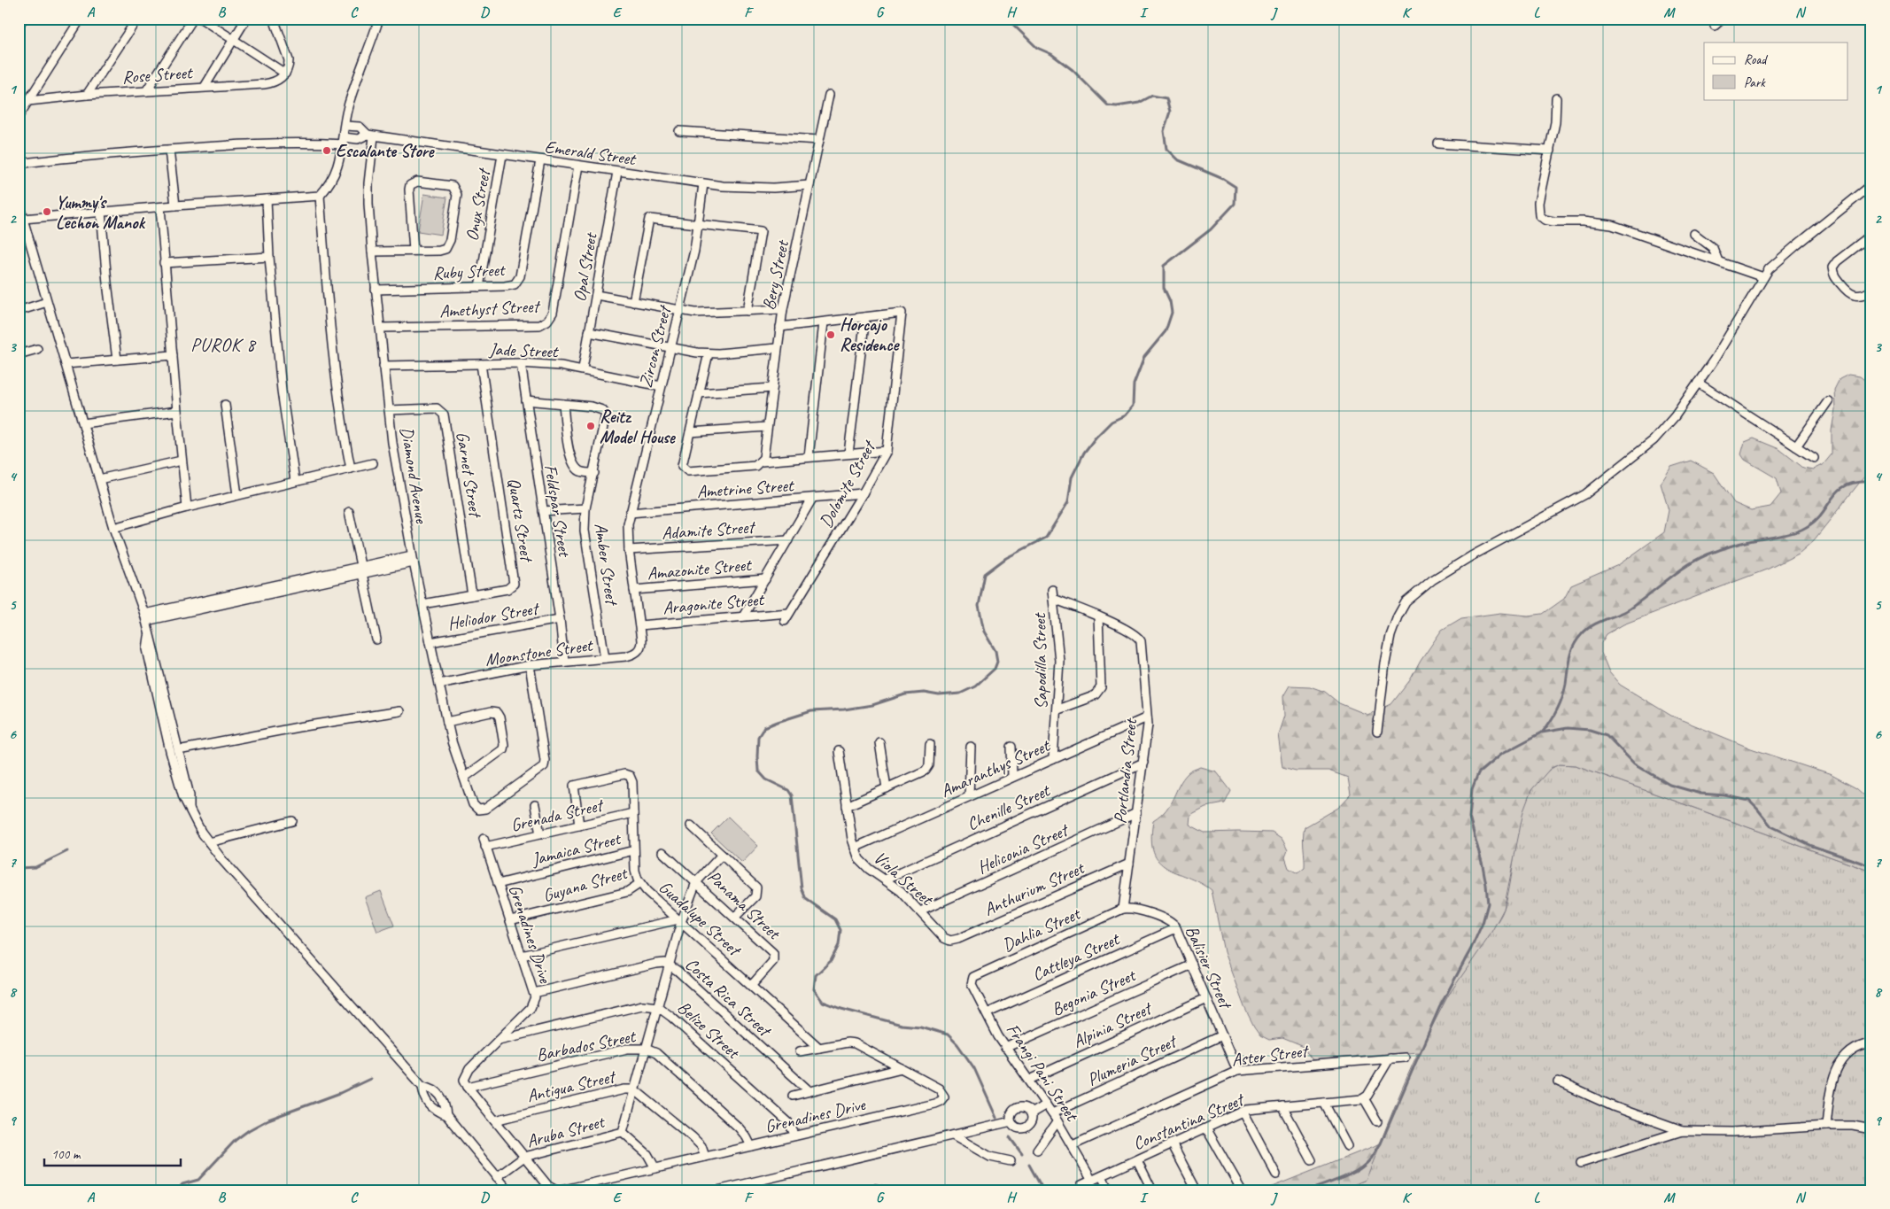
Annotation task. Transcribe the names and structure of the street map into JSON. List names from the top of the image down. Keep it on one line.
{"streets":{"street":["Rose Street","Emerald Street","Onyx Street","Opal Street","Ruby Street","Bery Street","Amethyst Street","Zircon Street","Jade Street","Garnet Street","Diamond Avenue","Dolomite Street","Ametrine Street","Feldspar Street","Quartz Street","Adamite Street","Amber Street","Amazonite Street","Aragonite Street","Heliodor Street","Moonstone Street","Sapodilla Street","Amaranthys Street","Portlandia Street","Chenille Street","Grenada Street","Jamaica Street","Heliconia Street","Viola Street","Guyana Street","Anthurium Street","Panama Street","Guadalupe Street","Dahlia Street","Grenadines Drive","Cattleya Street","Balisier Street","Begonia Street","Costa Rica Street","Alpinia Street","Belize Street","Barbados Street","Aster Street","Plumeria Street","Frangi Pani Street","Antigua Street","Constantina Street","Aruba Street"]},"crossings":[["Emerald Street","Onyx Street"],["Emerald Street","Opal Street"],["Emerald Street","Ruby Street"],["Emerald Street","Bery Street"],["Emerald Street","Amethyst Street"],["Emerald Street","Zircon Street"],["Emerald Street","Diamond Avenue"],["Onyx Street","Ruby Street"],["Opal Street","Jade Street"],["Ruby Street","Diamond Avenue"],["Bery Street","Dolomite Street"],["Amethyst Street","Diamond Avenue"],["Zircon Street","Jade Street"],["Zircon Street","Ametrine Street"],["Zircon Street","Adamite Street"],["Zircon Street","Amazonite Street"],["Zircon Street","Aragonite Street"],["Zircon Street","Moonstone Street"],["Jade Street","Diamond Avenue"],["Jade Street","Feldspar Street"],["Jade Street","Quartz Street"],["Garnet Street","Diamond Avenue"],["Garnet Street","Quartz Street"],["Diamond Avenue","Quartz Street"],["Diamond Avenue","Heliodor Street"],["Diamond Avenue","Moonstone Street"],["Dolomite Street","Ametrine Street"],["Dolomite Street","Aragonite Street"],["Feldspar Street","Amber Street"],["Feldspar Street","Heliodor Street"],["Feldspar Street","Moonstone Street"],["Amber Street","Moonstone Street"],["Sapodilla Street","Amaranthys Street"],["Sapodilla Street","Portlandia Street"],["Amaranthys Street","Portlandia Street"],["Amaranthys Street","Viola Street"],["Portlandia Street","Chenille Street"],["Portlandia Street","Heliconia Street"],["Portlandia Street","Anthurium Street"],["Portlandia Street","Dahlia Street"],["Portlandia Street","Balisier Street"],["Chenille Street","Viola Street"],["Grenada Street","Guadalupe Street"],["Grenada Street","Grenadines Drive"],["Jamaica Street","Guadalupe Street"],["Jamaica Street","Grenadines Drive"],["Heliconia Street","Viola Street"],["Viola Street","Anthurium Street"],["Guyana Street","Guadalupe Street"],["Guyana Street","Grenadines Drive"],["Panama Street","Guadalupe Street"],["Dahlia Street","Balisier Street"],["Dahlia Street","Frangi Pani Street"],["Grenadines Drive","Costa Rica Street"],["Grenadines Drive","Belize Street"],["Grenadines Drive","Barbados Street"],["Grenadines Drive","Antigua Street"],["Grenadines Drive","Aruba Street"],["Cattleya Street","Balisier Street"],["Cattleya Street","Frangi Pani Street"],["Balisier Street","Begonia Street"],["Balisier Street","Alpinia Street"],["Balisier Street","Aster Street"],["Balisier Street","Plumeria Street"],["Begonia Street","Frangi Pani Street"],["Alpinia Street","Frangi Pani Street"],["Aster Street","Frangi Pani Street"],["Plumeria Street","Frangi Pani Street"],["Frangi Pani Street","Constantina Street"]],"districts":["PUROK 8"],"places":["Escalante Store","Yummy's Lechon Manok","Horcajo Residence","Reitz Model House"],"legend":["Road","Park"],"scale_bar":"100 m","grid":{"columns":["A","B","C","D","E","F","G","H","I","J","K","L","M","N"],"rows":["1","2","3","4","5","6","7","8","9"]}}
